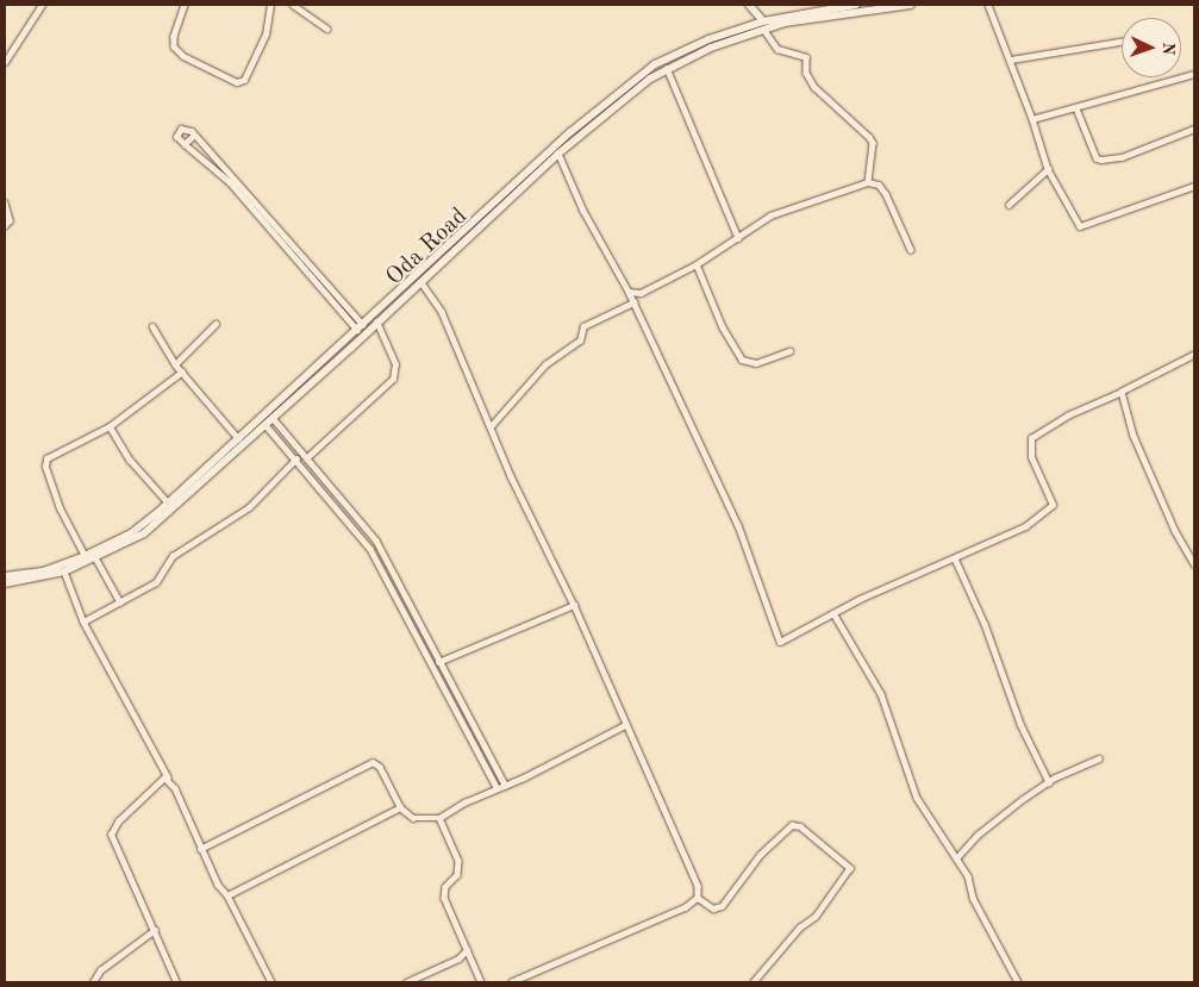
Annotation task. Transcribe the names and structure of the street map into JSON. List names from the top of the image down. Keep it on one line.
{"streets":{"street":["Oda Road"]},"north":"right"}
